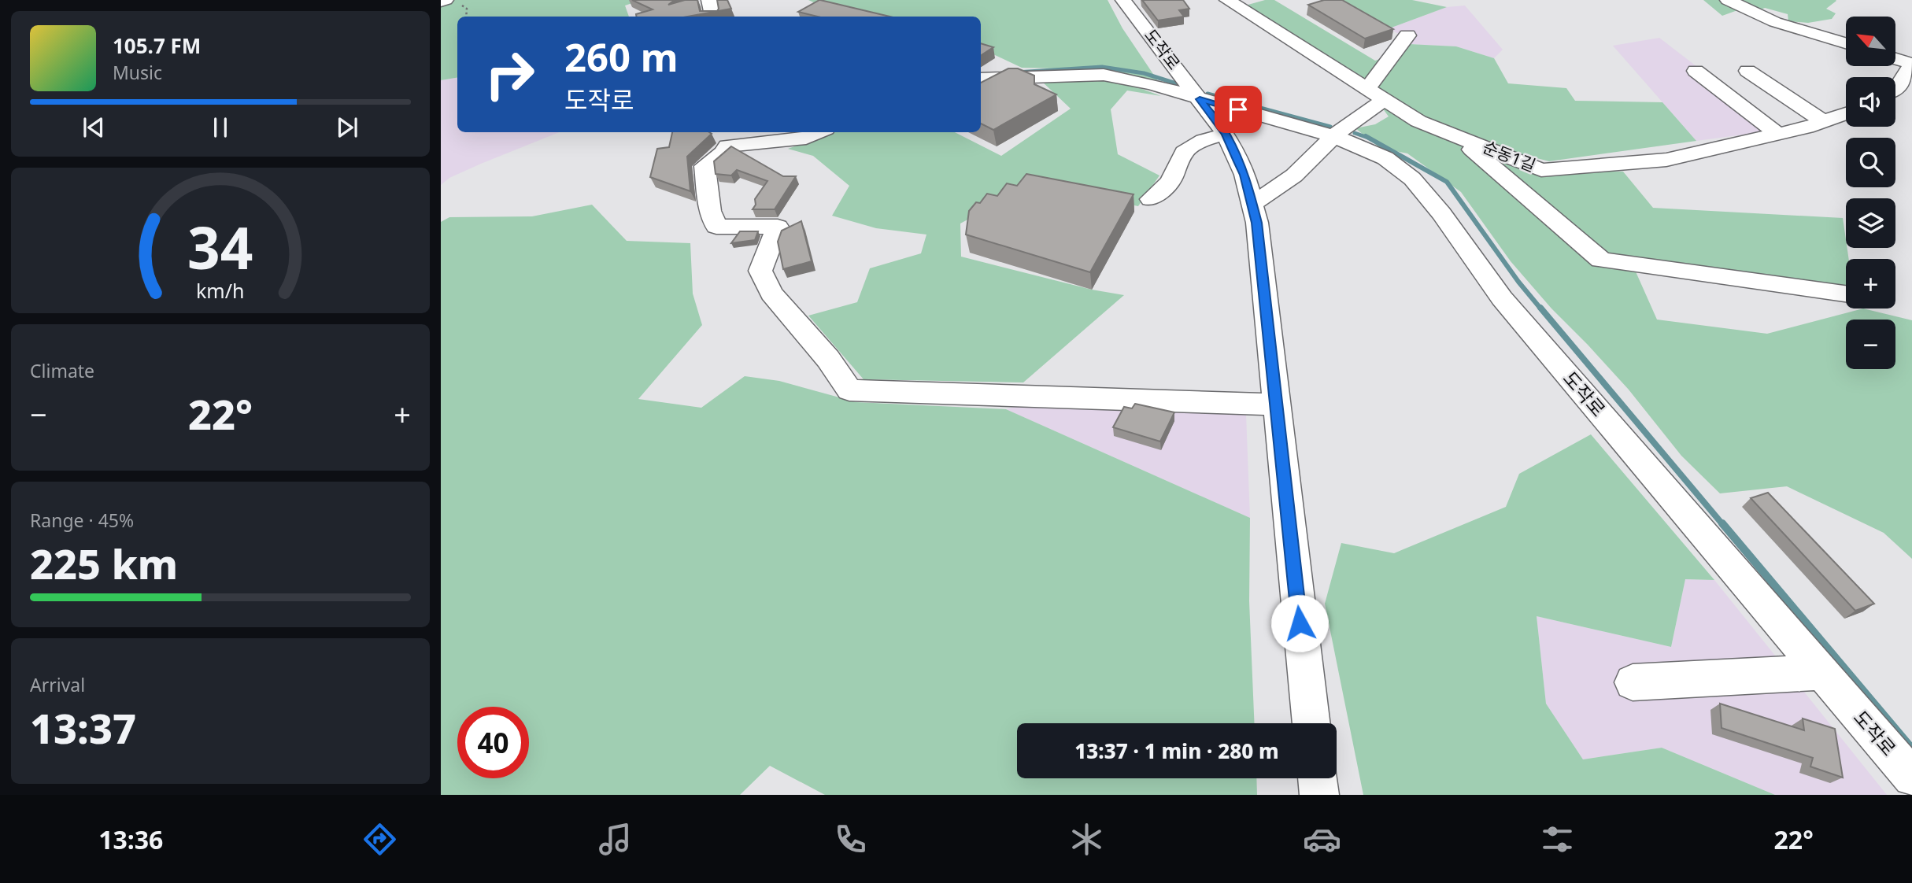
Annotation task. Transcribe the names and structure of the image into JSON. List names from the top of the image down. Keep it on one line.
{"streets":{"street":["도작로","순동1길"]},"north":"top left","page":{"map_buttons":["+","−"],"turn":["260 m","도작로"],"song":["105.7 FM","Music"],"tile":["Climate",["Range · 45%","225 km"],["Arrival","13:37"]],"heat":["−","22°","+"],"limit":"40","trip":"13:37 · 1 min · 280 m","tabs":["13:36","22°"],"gauge":["34","km/h"]}}
